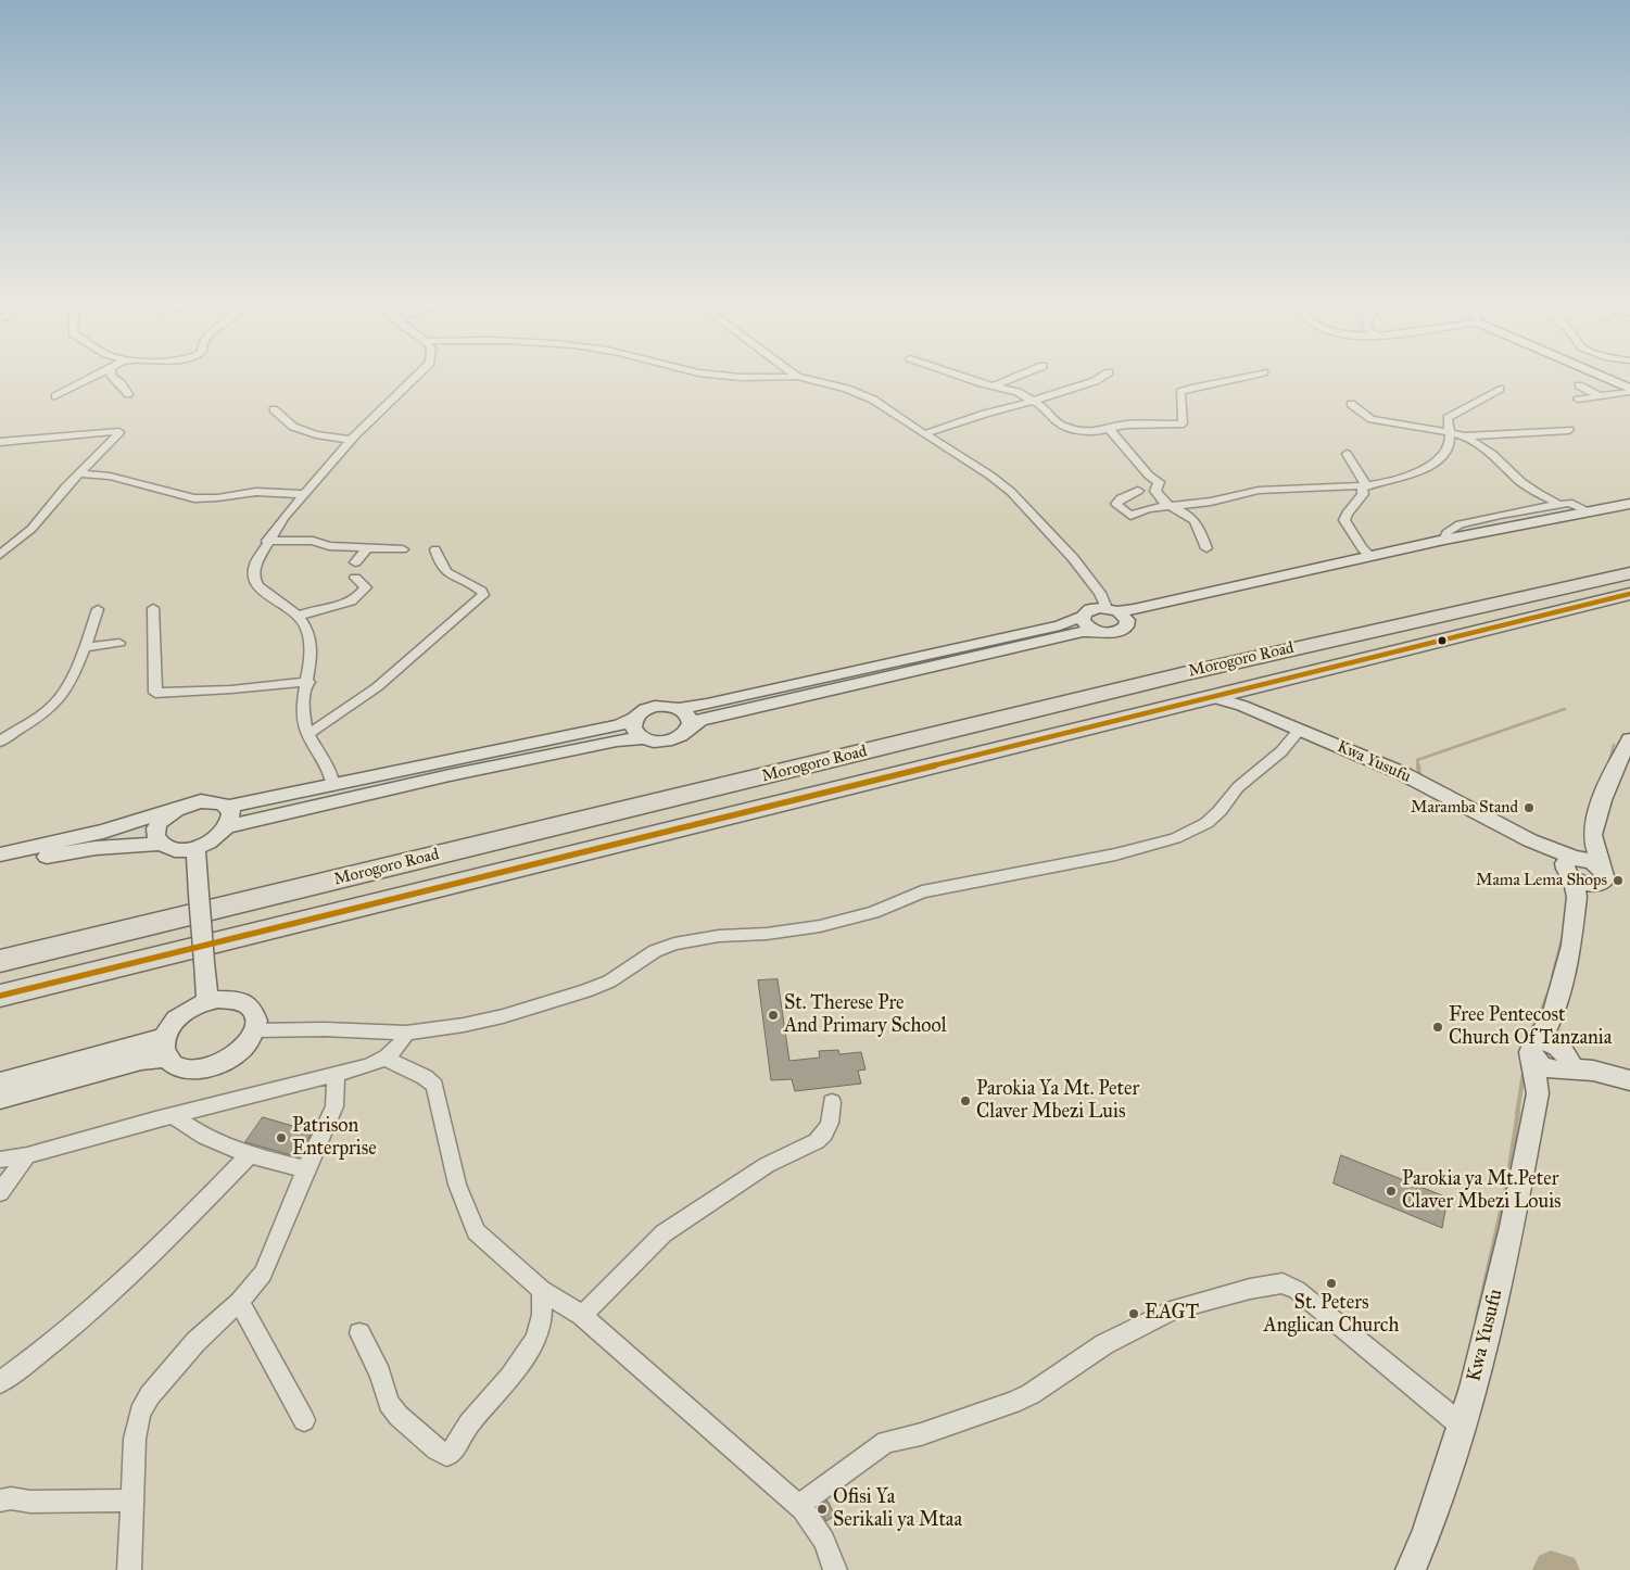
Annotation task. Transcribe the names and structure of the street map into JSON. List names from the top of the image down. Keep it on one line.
{"streets":{"highway":["Morogoro Road"],"street":["Kwa Yusufu"]},"crossings":[["Morogoro Road","Kwa Yusufu"]],"places":["Maramba Stand","Mama Lema Shops","St. Therese Pre And Primary School","Free Pentecost Church Of Tanzania","Parokia Ya Mt. Peter Claver Mbezi Luis","Patrison Enterprise","Parokia ya Mt.Peter Claver Mbezi Louis","St. Peters Anglican Church","EAGT","Ofisi Ya Serikali ya Mtaa"]}
